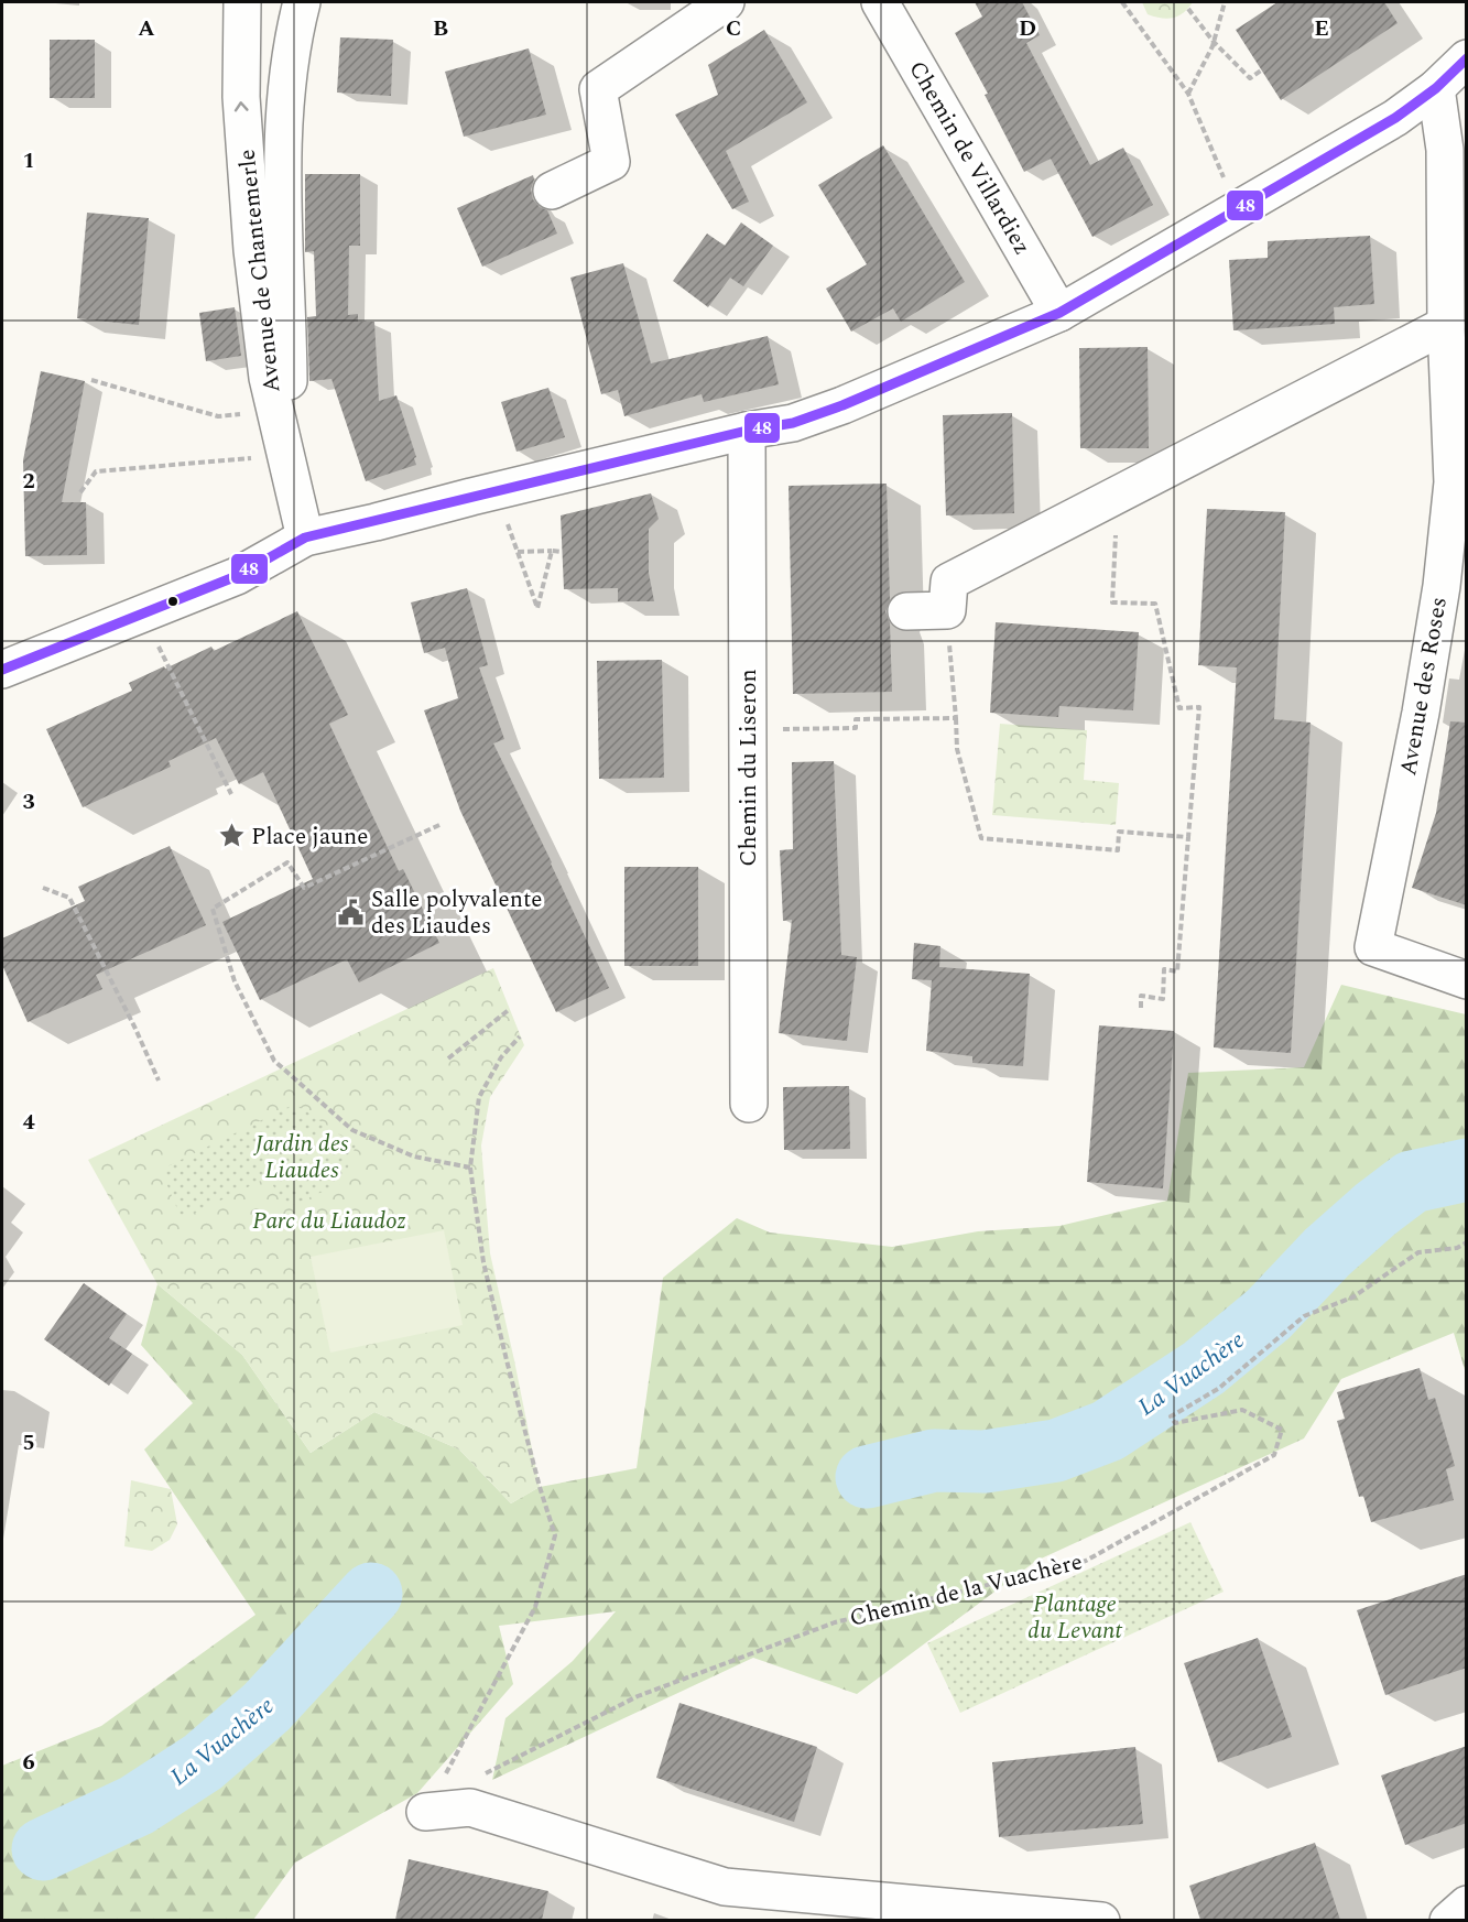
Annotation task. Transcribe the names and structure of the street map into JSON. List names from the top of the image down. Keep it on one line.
{"streets":{"street":["Chemin de Villardiez","Avenue de Chantemerle","Avenue des Roses","Chemin du Liseron"],"path":["Chemin de la Vuachère"]},"water":["La Vuachère"],"parks":["Jardin des Liaudes","Parc du Liaudoz","Plantage du Levant"],"places":{"place":["Place jaune"],"public building":["Salle polyvalente des Liaudes"]},"lines":["transit line 48"],"grid":{"columns":["A","B","C","D","E"],"rows":["1","2","3","4","5","6"]}}
